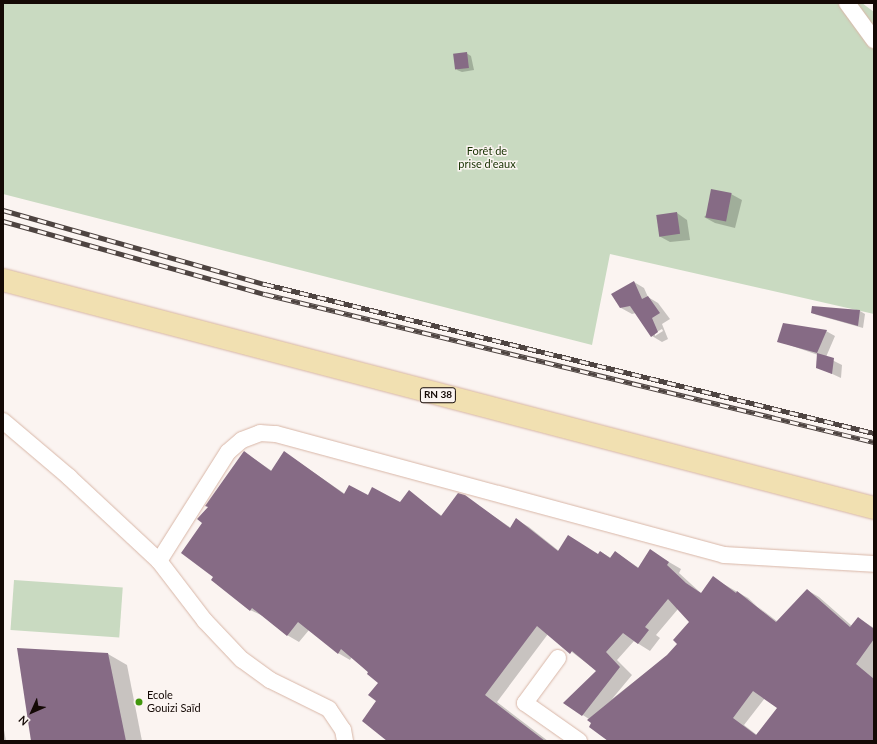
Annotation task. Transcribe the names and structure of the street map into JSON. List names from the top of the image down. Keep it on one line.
{"streets":{"main road":["RN 38"]},"parks":["Forêt de prise d'eaux"],"places":["Ecole Gouizi Saïd"],"north":"bottom left"}
